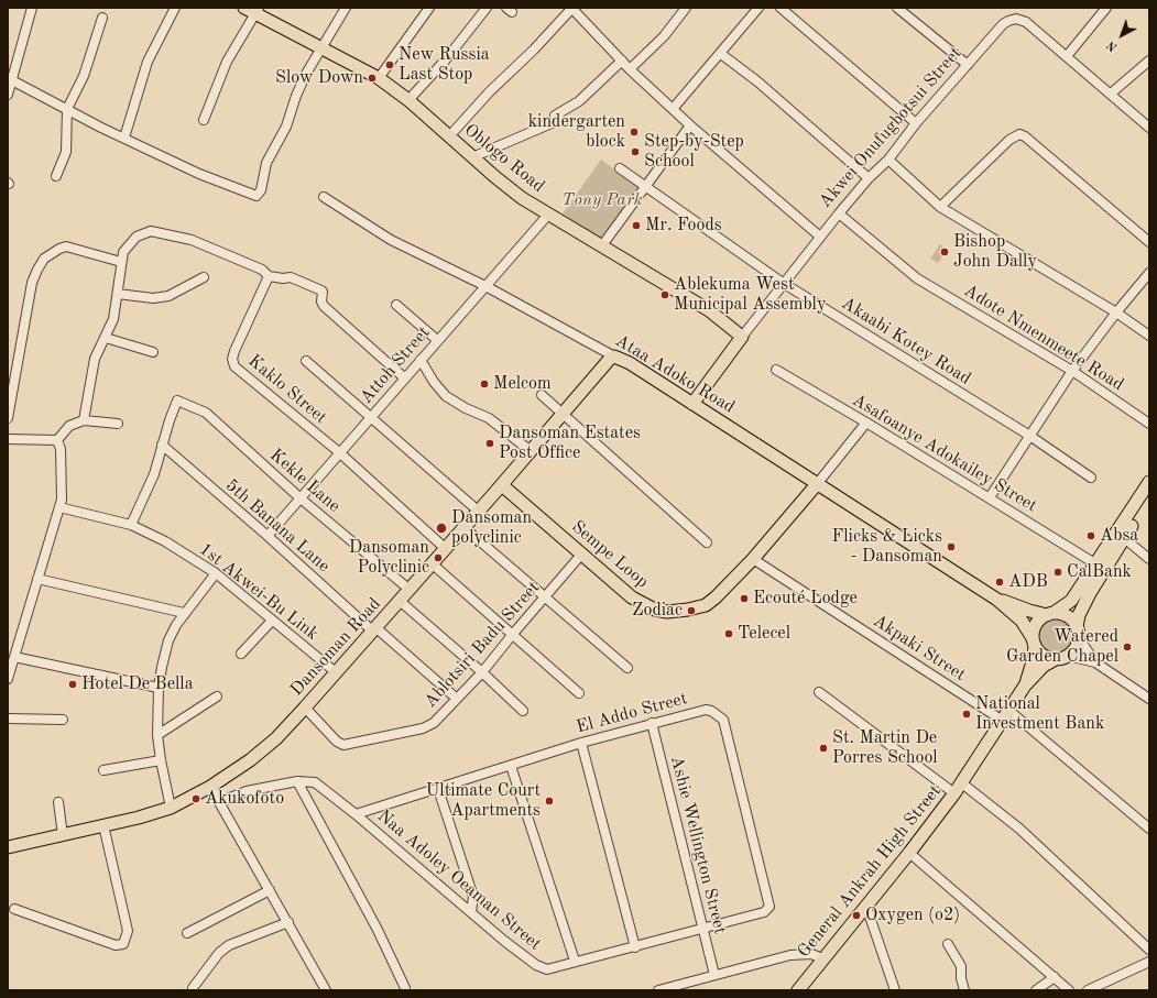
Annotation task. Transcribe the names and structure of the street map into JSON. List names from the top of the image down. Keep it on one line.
{"streets":{"main road":["Akwei Onufugbotsui Street","Oblogo Road","Ataa Adoko Road","Sempe Loop","Dansoman Road","General Ankrah High Street"],"street":["Adote Nmenmeete Road","Akaabi Kotey Road","Attoh Street","Kaklo Street","Asafoanye Adokailey Street","Kekle Lane","5th Banana Lane","1st Akwei-Bu Link","Ablotsiri Badu Street","Akpaki Street","El Addo Street","Ashie Wellington Street","Naa Adoley Oeaman Street"]},"crossings":[["Akwei Onufugbotsui Street","Oblogo Road"],["Akwei Onufugbotsui Street","Adote Nmenmeete Road"],["Akwei Onufugbotsui Street","Akaabi Kotey Road"],["Akwei Onufugbotsui Street","Ataa Adoko Road"],["Oblogo Road","Attoh Street"],["Attoh Street","Ataa Adoko Road"],["Attoh Street","Kaklo Street"],["Attoh Street","Kekle Lane"],["Attoh Street","5th Banana Lane"],["Ataa Adoko Road","Sempe Loop"],["Ataa Adoko Road","Dansoman Road"],["Ataa Adoko Road","General Ankrah High Street"],["Kaklo Street","Dansoman Road"],["Kekle Lane","5th Banana Lane"],["Kekle Lane","Dansoman Road"],["5th Banana Lane","Ablotsiri Badu Street"],["5th Banana Lane","Dansoman Road"],["Sempe Loop","Ablotsiri Badu Street"],["Sempe Loop","Dansoman Road"],["Sempe Loop","Akpaki Street"],["1st Akwei-Bu Link","Dansoman Road"],["Ablotsiri Badu Street","Dansoman Road"],["Akpaki Street","General Ankrah High Street"],["El Addo Street","Ashie Wellington Street"],["El Addo Street","Naa Adoley Oeaman Street"],["Ashie Wellington Street","Naa Adoley Oeaman Street"]],"parks":["Tony Park"],"places":["New Russia Last Stop","Slow Down","kindergarten block","Step-by-Step School","Mr. Foods","Bishop John Dally","Ablekuma West Municipal Assembly","Melcom","Dansoman Estates Post Office","Dansoman polyclinic","Absa","Flicks & Licks - Dansoman","Dansoman Polyclinic","CalBank","ADB","Ecouté Lodge","Zodiac","Telecel","Watered Garden Chapel","Hotel De Bella","National Investment Bank","St. Martin De Porres School","Akukofoto","Ultimate Court Apartments","Oxygen (o2)"],"north":"bottom left"}
